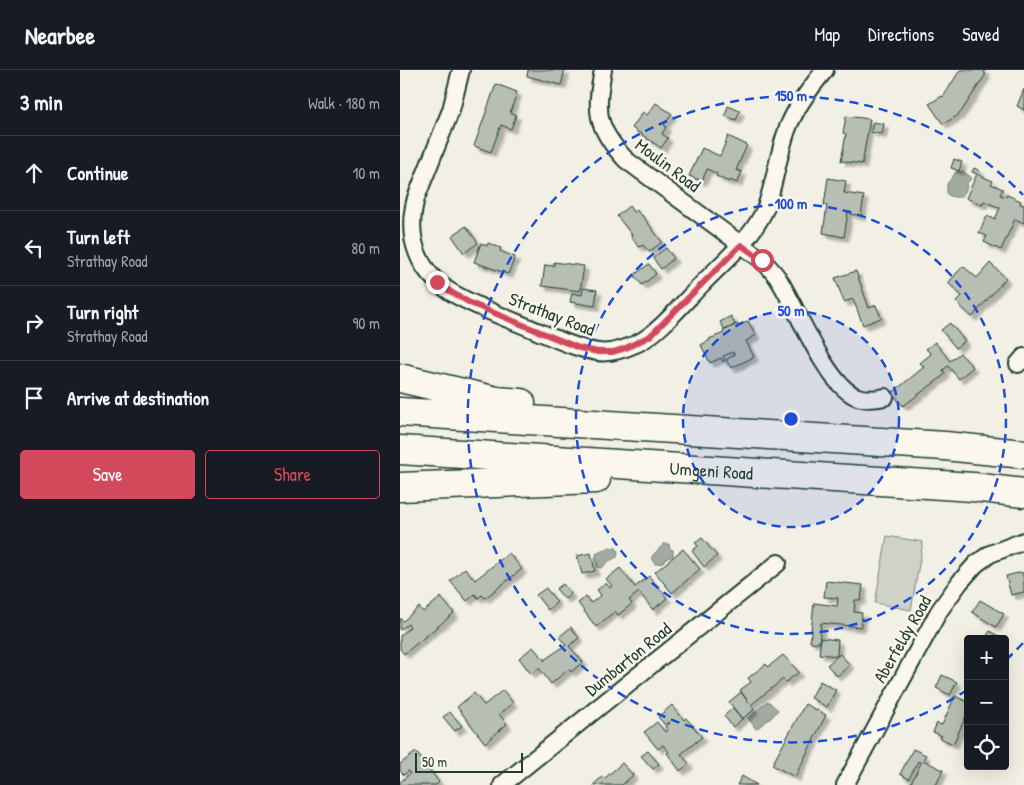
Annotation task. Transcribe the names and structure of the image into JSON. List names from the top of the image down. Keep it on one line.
{"streets":{"highway":["Umgeni Road"],"street":["Moulin Road","Strathay Road","Aberfeldy Road","Dumbarton Road"]},"crossings":[["Moulin Road","Strathay Road"]],"scale_bar":"50 m","page":{"header":"Nearbee","nav":["Map","Directions","Saved"],"heading":["3 min","Walk · 180 m"],"list":[["Continue","10 m"],["Turn left","Strathay Road","80 m"],["Turn right","Strathay Road","90 m"],"Arrive at destination"],"buttons":["Save","Share"],"map_buttons":["+","−"],"scale":"50 m"},"rings":["150 m","100 m","50 m"]}
